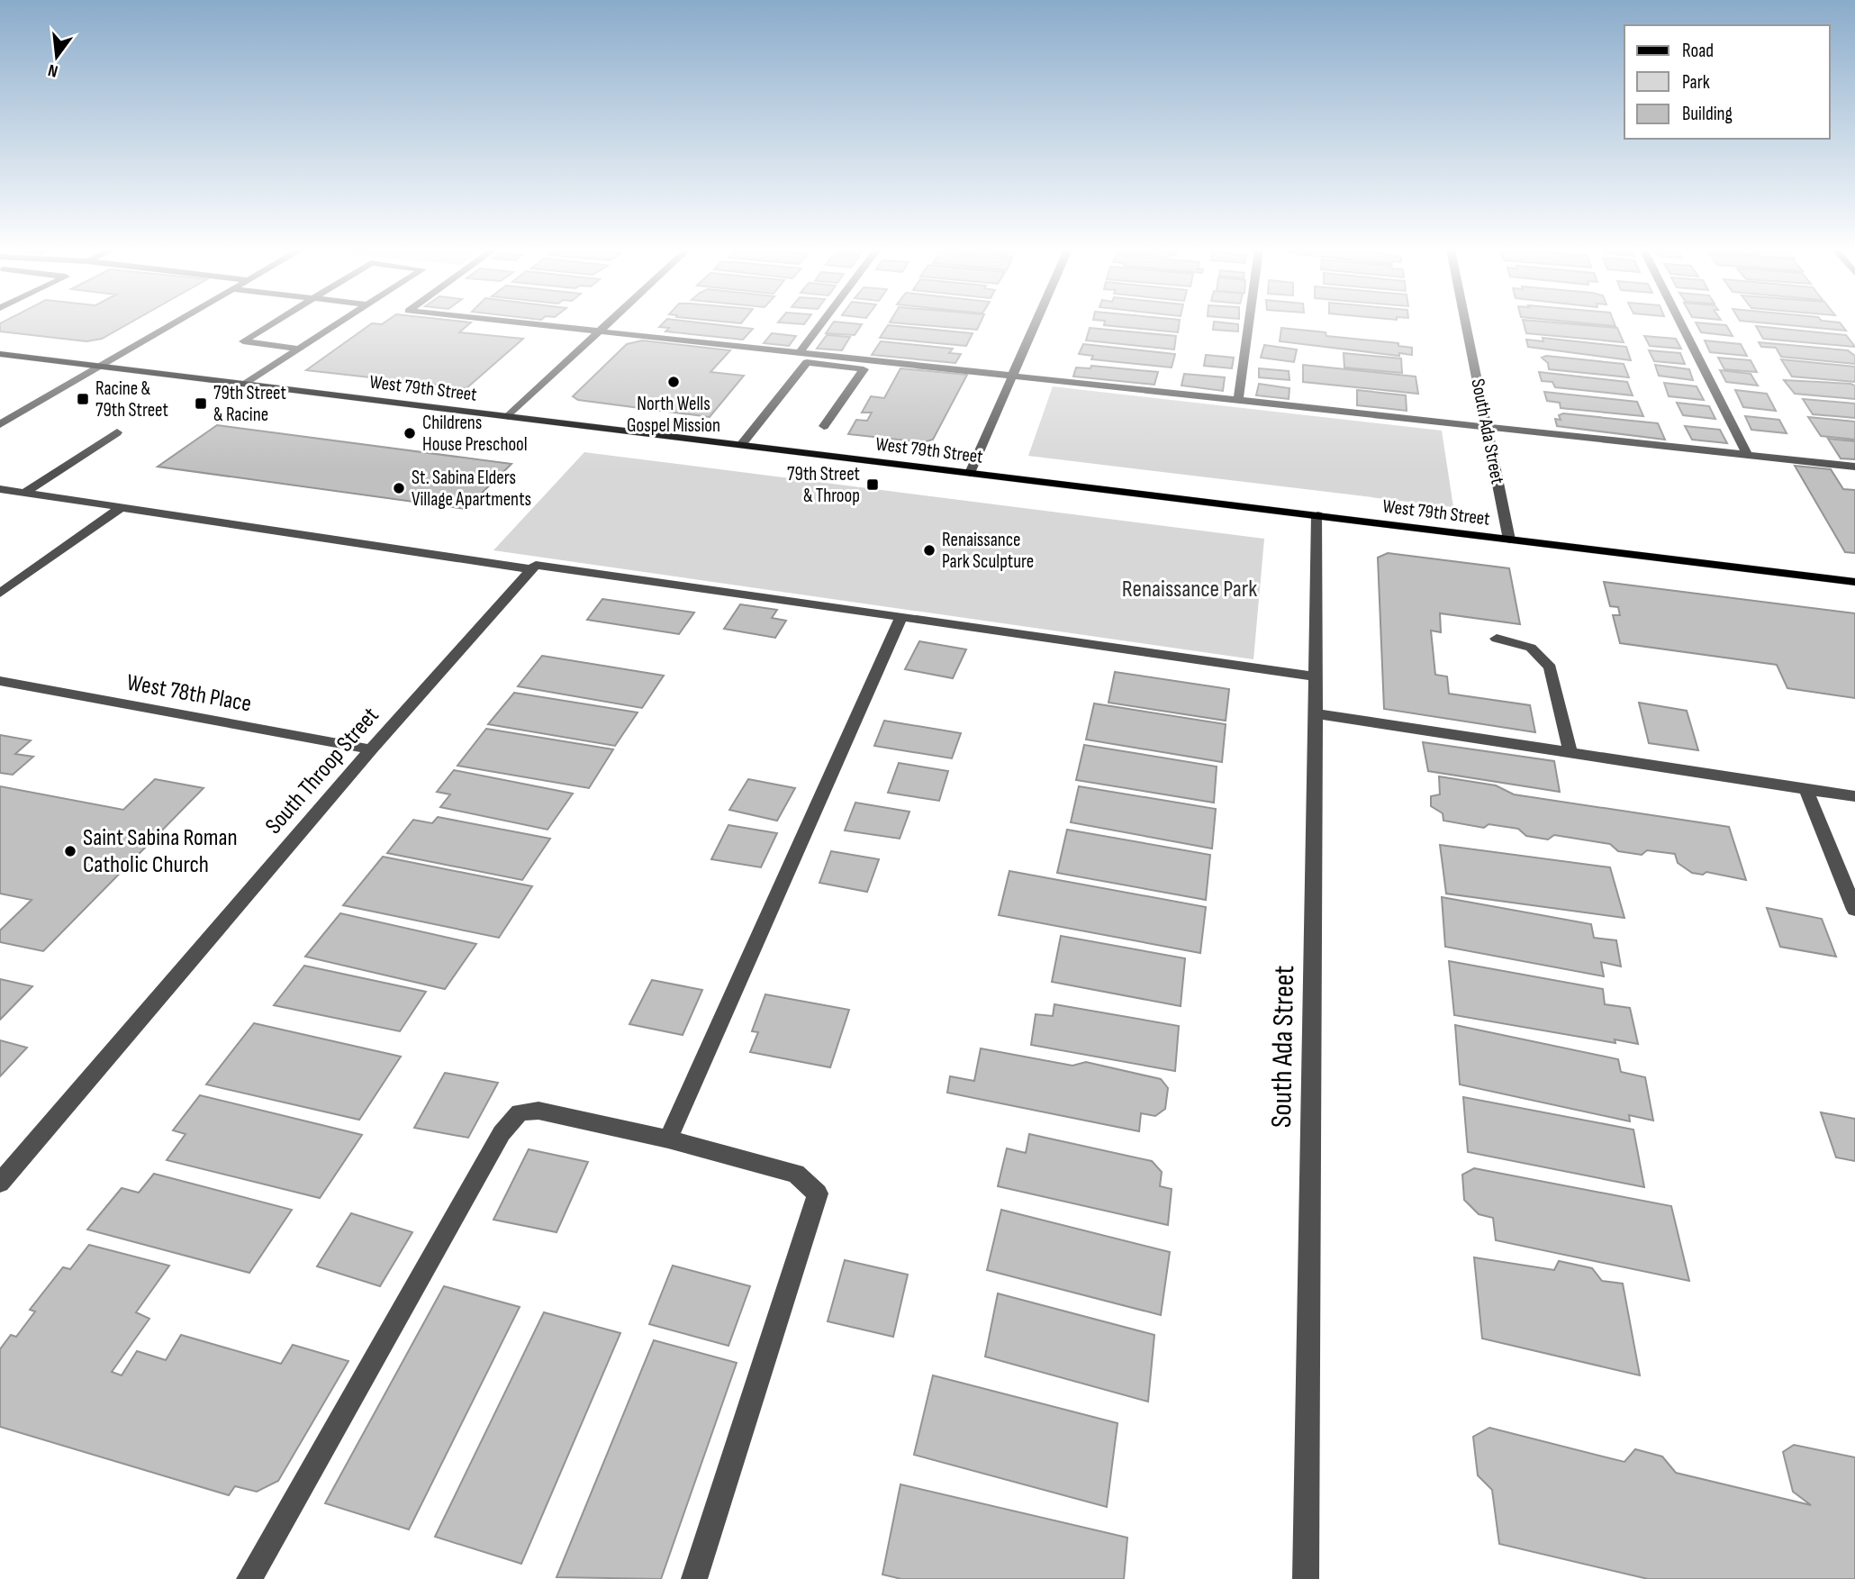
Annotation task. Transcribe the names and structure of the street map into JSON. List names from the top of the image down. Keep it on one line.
{"streets":{"main road":["West 79th Street"],"street":["South Ada Street","West 78th Place","South Throop Street"]},"crossings":[["West 79th Street","South Ada Street"],["West 78th Place","South Throop Street"]],"parks":["Renaissance Park"],"places":{"other":["North Wells Gospel Mission","Childrens House Preschool","St. Sabina Elders Village Apartments","Renaissance Park Sculpture","Saint Sabina Roman Catholic Church"],"transit":["Racine & 79th Street","79th Street & Racine","79th Street & Throop"]},"legend":["Road","Park","Building"],"north":"bottom"}
